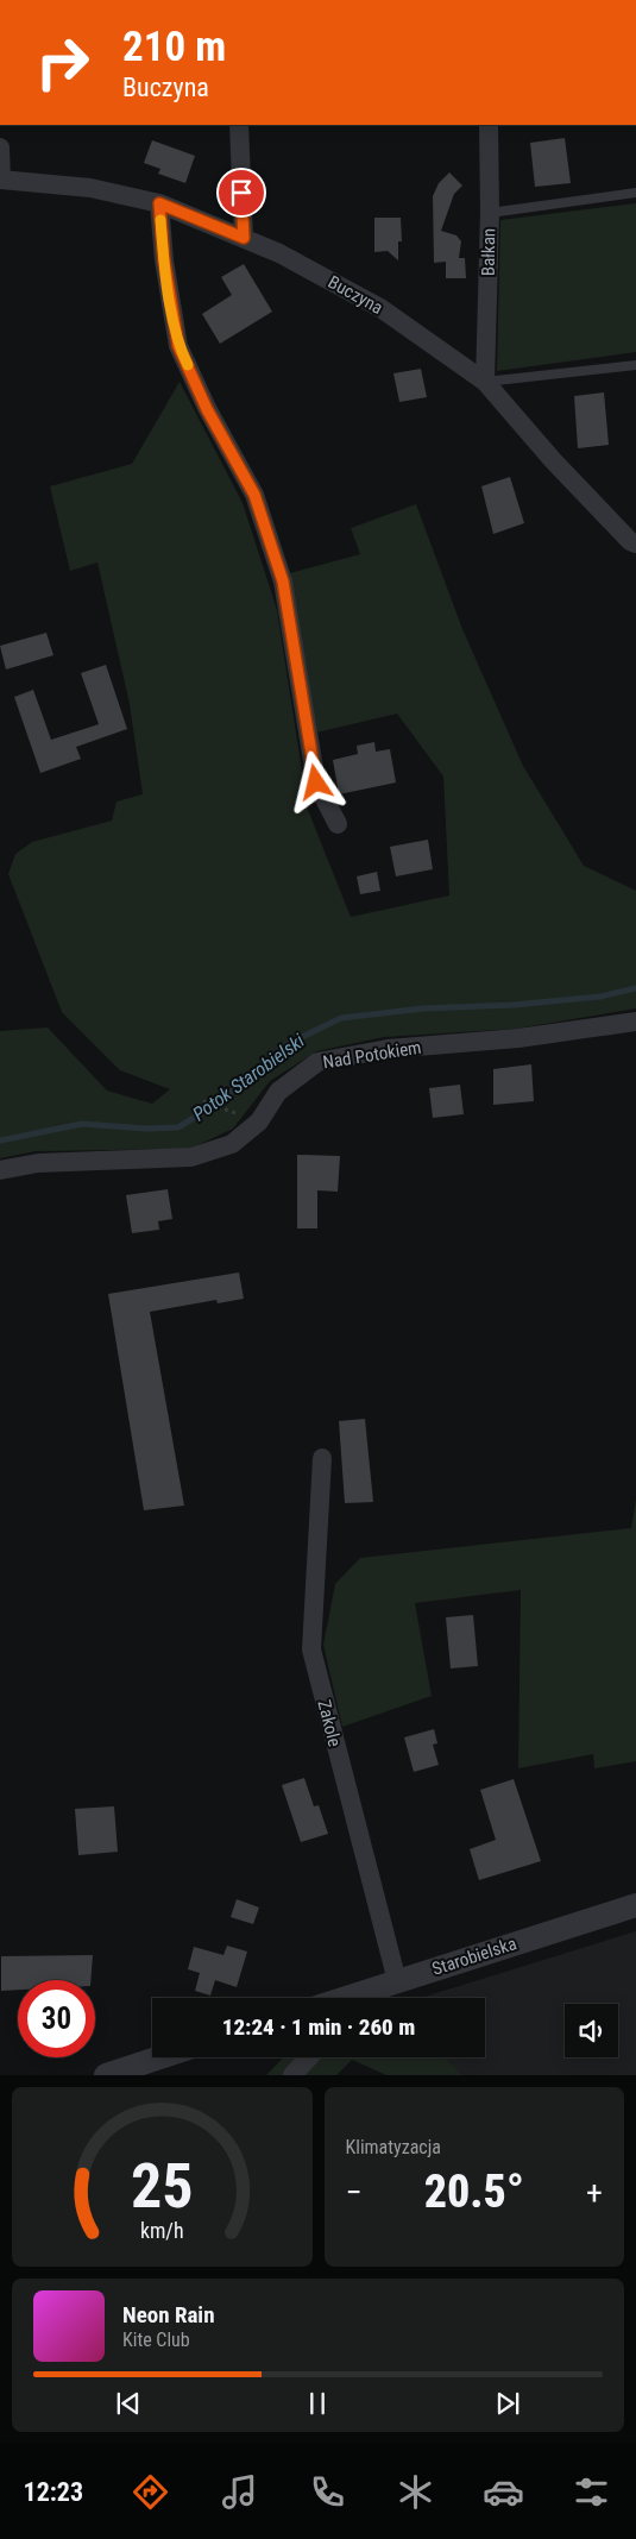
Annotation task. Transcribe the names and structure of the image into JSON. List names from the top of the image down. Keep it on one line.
{"streets":{"street":["Bałkan","Buczyna","Nad Potokiem","Zakole","Starobielska"]},"crossings":[["Bałkan","Buczyna"],["Zakole","Starobielska"]],"water":["Potok Starobielski"],"page":{"turn":["210 m","Buczyna"],"limit":"30","trip":"12:24 · 1 min · 260 m","tile":"Klimatyzacja","heat":["−","20.5°","+"],"song":["Neon Rain","Kite Club"],"tabs":"12:23","gauge":["25","km/h"]}}
